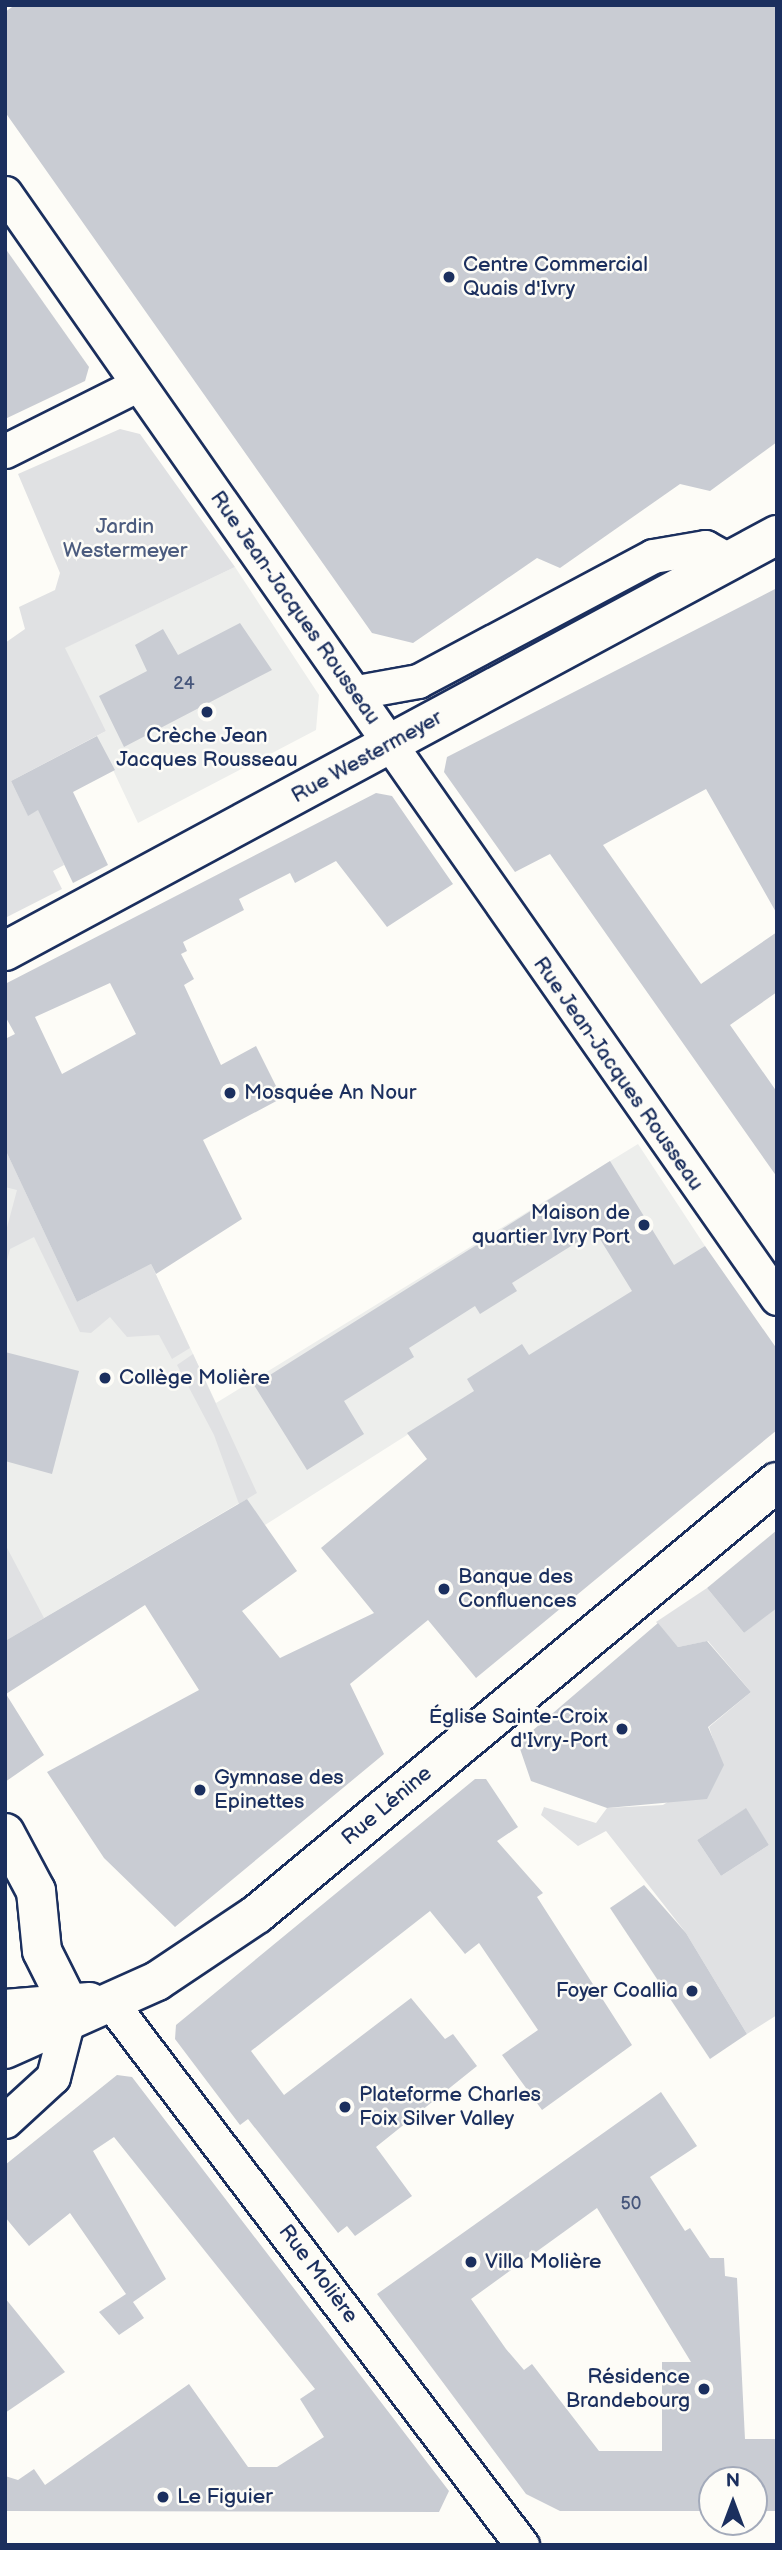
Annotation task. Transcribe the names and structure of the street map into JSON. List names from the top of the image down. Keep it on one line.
{"streets":{"main road":["Rue Westermeyer","Rue Lénine"],"street":["Rue Jean-Jacques Rousseau","Rue Molière"]},"crossings":[["Rue Jean-Jacques Rousseau","Rue Westermeyer"],["Rue Lénine","Rue Molière"]],"parks":["Jardin Westermeyer"],"places":["Centre Commercial Quais d'Ivry","Crèche Jean Jacques Rousseau","Mosquée An Nour","Maison de quartier Ivry Port","Collège Molière","Banque des Confluences","Église Sainte-Croix d'Ivry-Port","Gymnase des Epinettes","Foyer Coallia","Plateforme Charles Foix Silver Valley","Villa Molière","Résidence Brandebourg","Le Figuier"],"house_numbers":["24","50"],"north":"top"}
